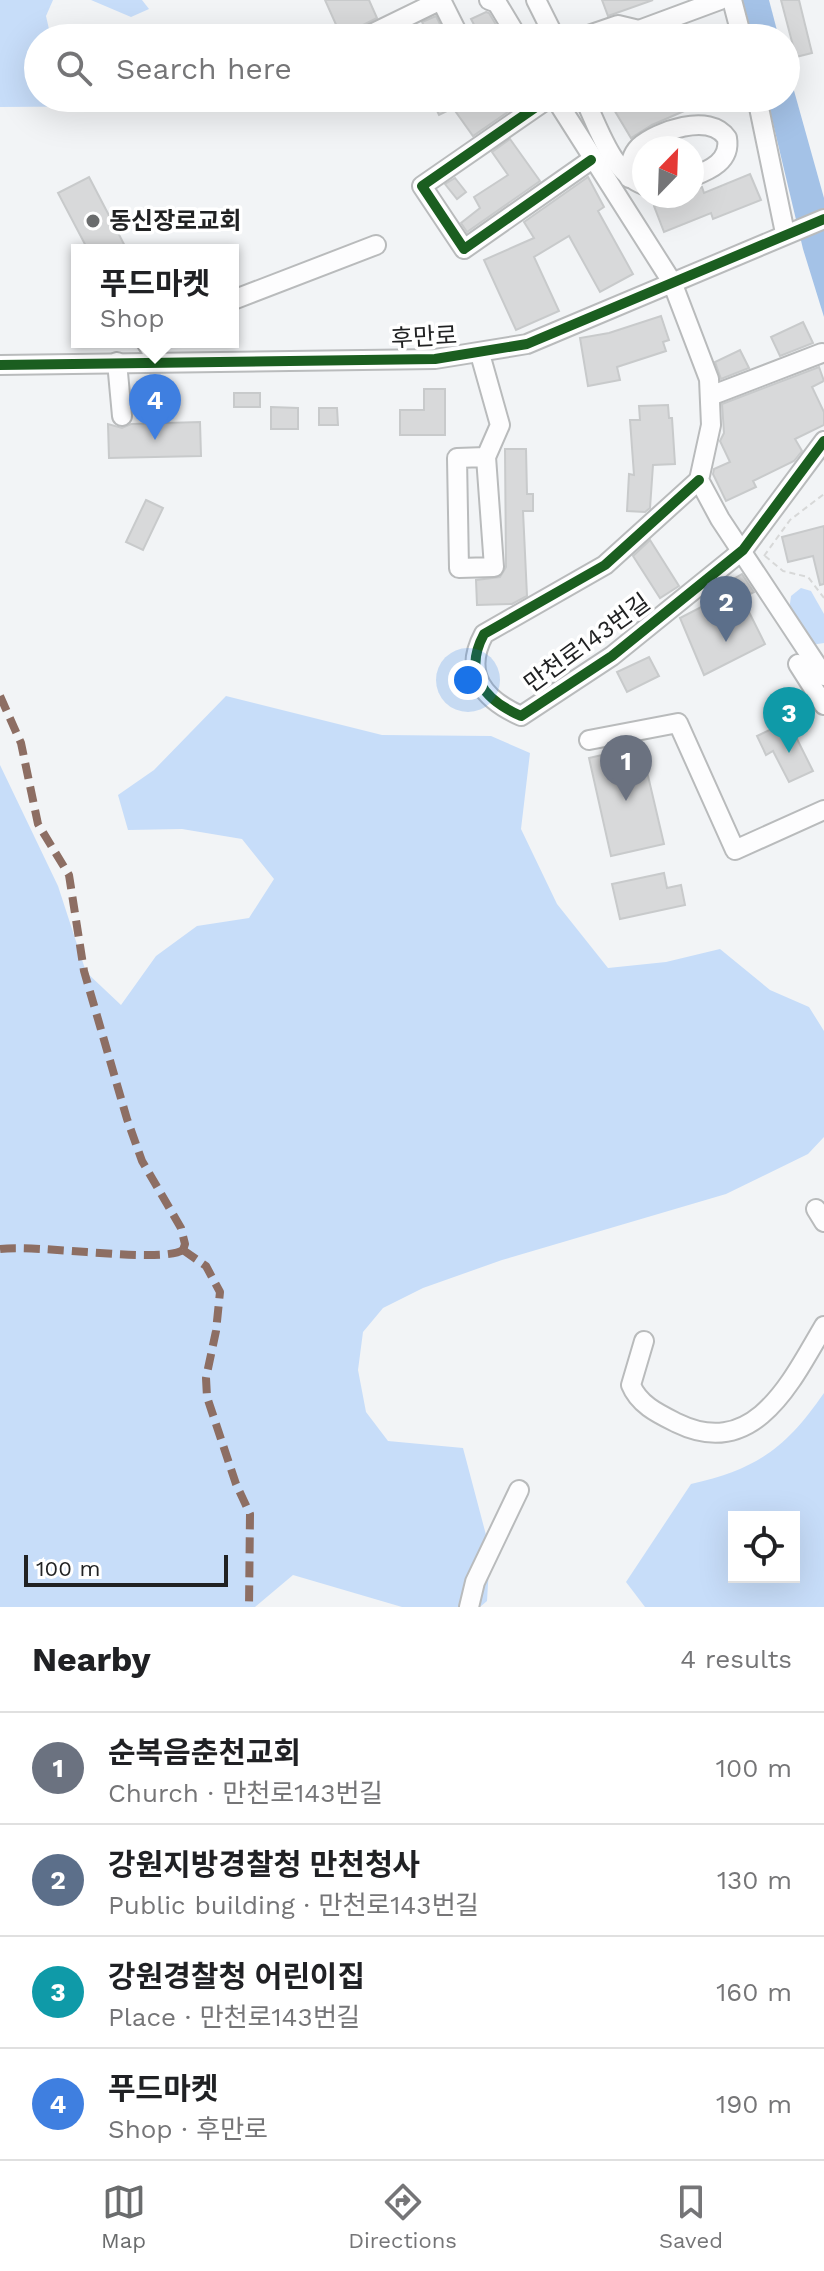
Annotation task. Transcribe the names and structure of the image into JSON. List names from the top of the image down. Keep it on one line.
{"streets":{"street":["후만로","만천로143번길"]},"places":["동신장로교회"],"scale_bar":"100 m","north":"top right","page":{"search":"Search here","popup":["푸드마켓","Shop"],"pins":["4","2","3","1"],"scale":"100 m","heading":["Nearby","4 results"],"list":[{"mark":"1","name":"순복음춘천교회","note":"Church · 만천로143번길","value":"100 m"},{"mark":"2","name":"강원지방경찰청 만천청사","note":"Public building · 만천로143번길","value":"130 m"},{"mark":"3","name":"강원경찰청 어린이집","note":"Place · 만천로143번길","value":"160 m"},{"mark":"4","name":"푸드마켓","note":"Shop · 후만로","value":"190 m"}],"nav":["Map","Directions","Saved"]}}
